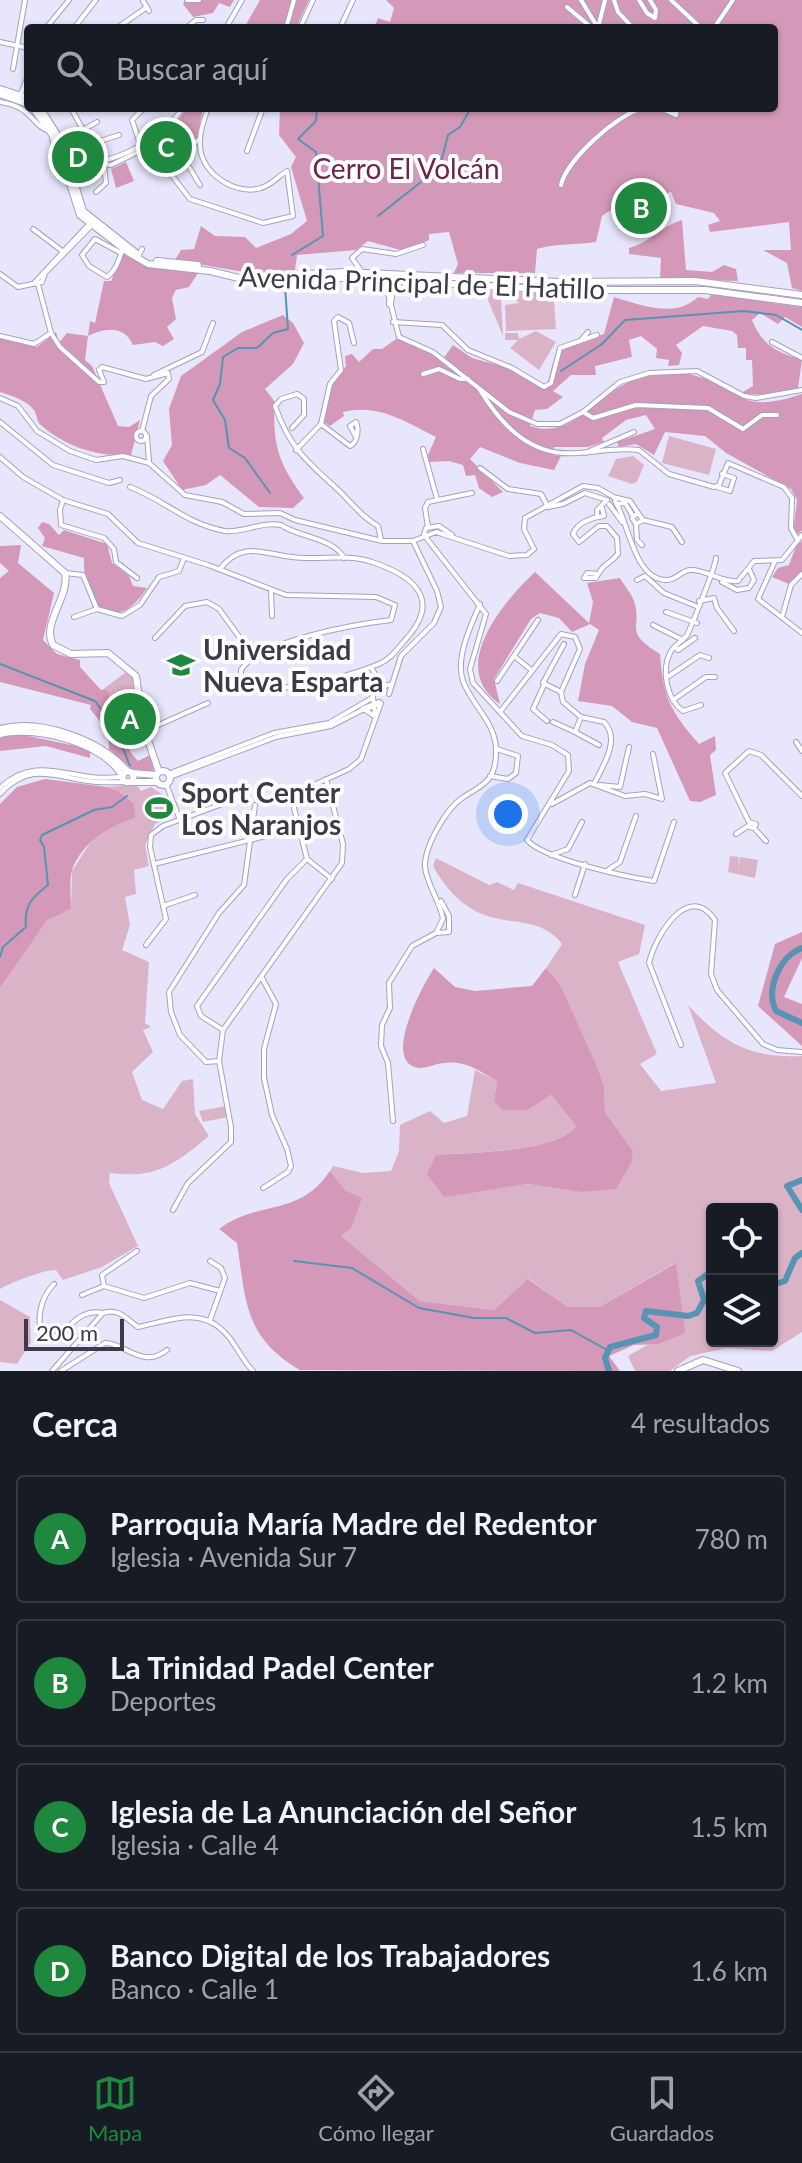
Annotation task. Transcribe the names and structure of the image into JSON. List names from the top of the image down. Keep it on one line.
{"streets":{"main road":["Avenida Principal de El Hatillo"]},"parks":["Cerro El Volcán"],"places":{"school or university":["Universidad Nueva Esparta"],"sports":["Sport Center Los Naranjos"]},"scale_bar":"200 m","page":{"search":"Buscar aquí","pins":["C","D","B","A"],"scale":"200 m","heading":["Cerca","4 resultados"],"list":[{"mark":"A","name":"Parroquia María Madre del Redentor","note":"Iglesia · Avenida Sur 7","value":"780 m"},{"mark":"B","name":"La Trinidad Padel Center","note":"Deportes","value":"1.2 km"},{"mark":"C","name":"Iglesia de La Anunciación del Señor","note":"Iglesia · Calle 4","value":"1.5 km"},{"mark":"D","name":"Banco Digital de los Trabajadores","note":"Banco · Calle 1","value":"1.6 km"}],"nav":["Mapa","Cómo llegar","Guardados"]}}
